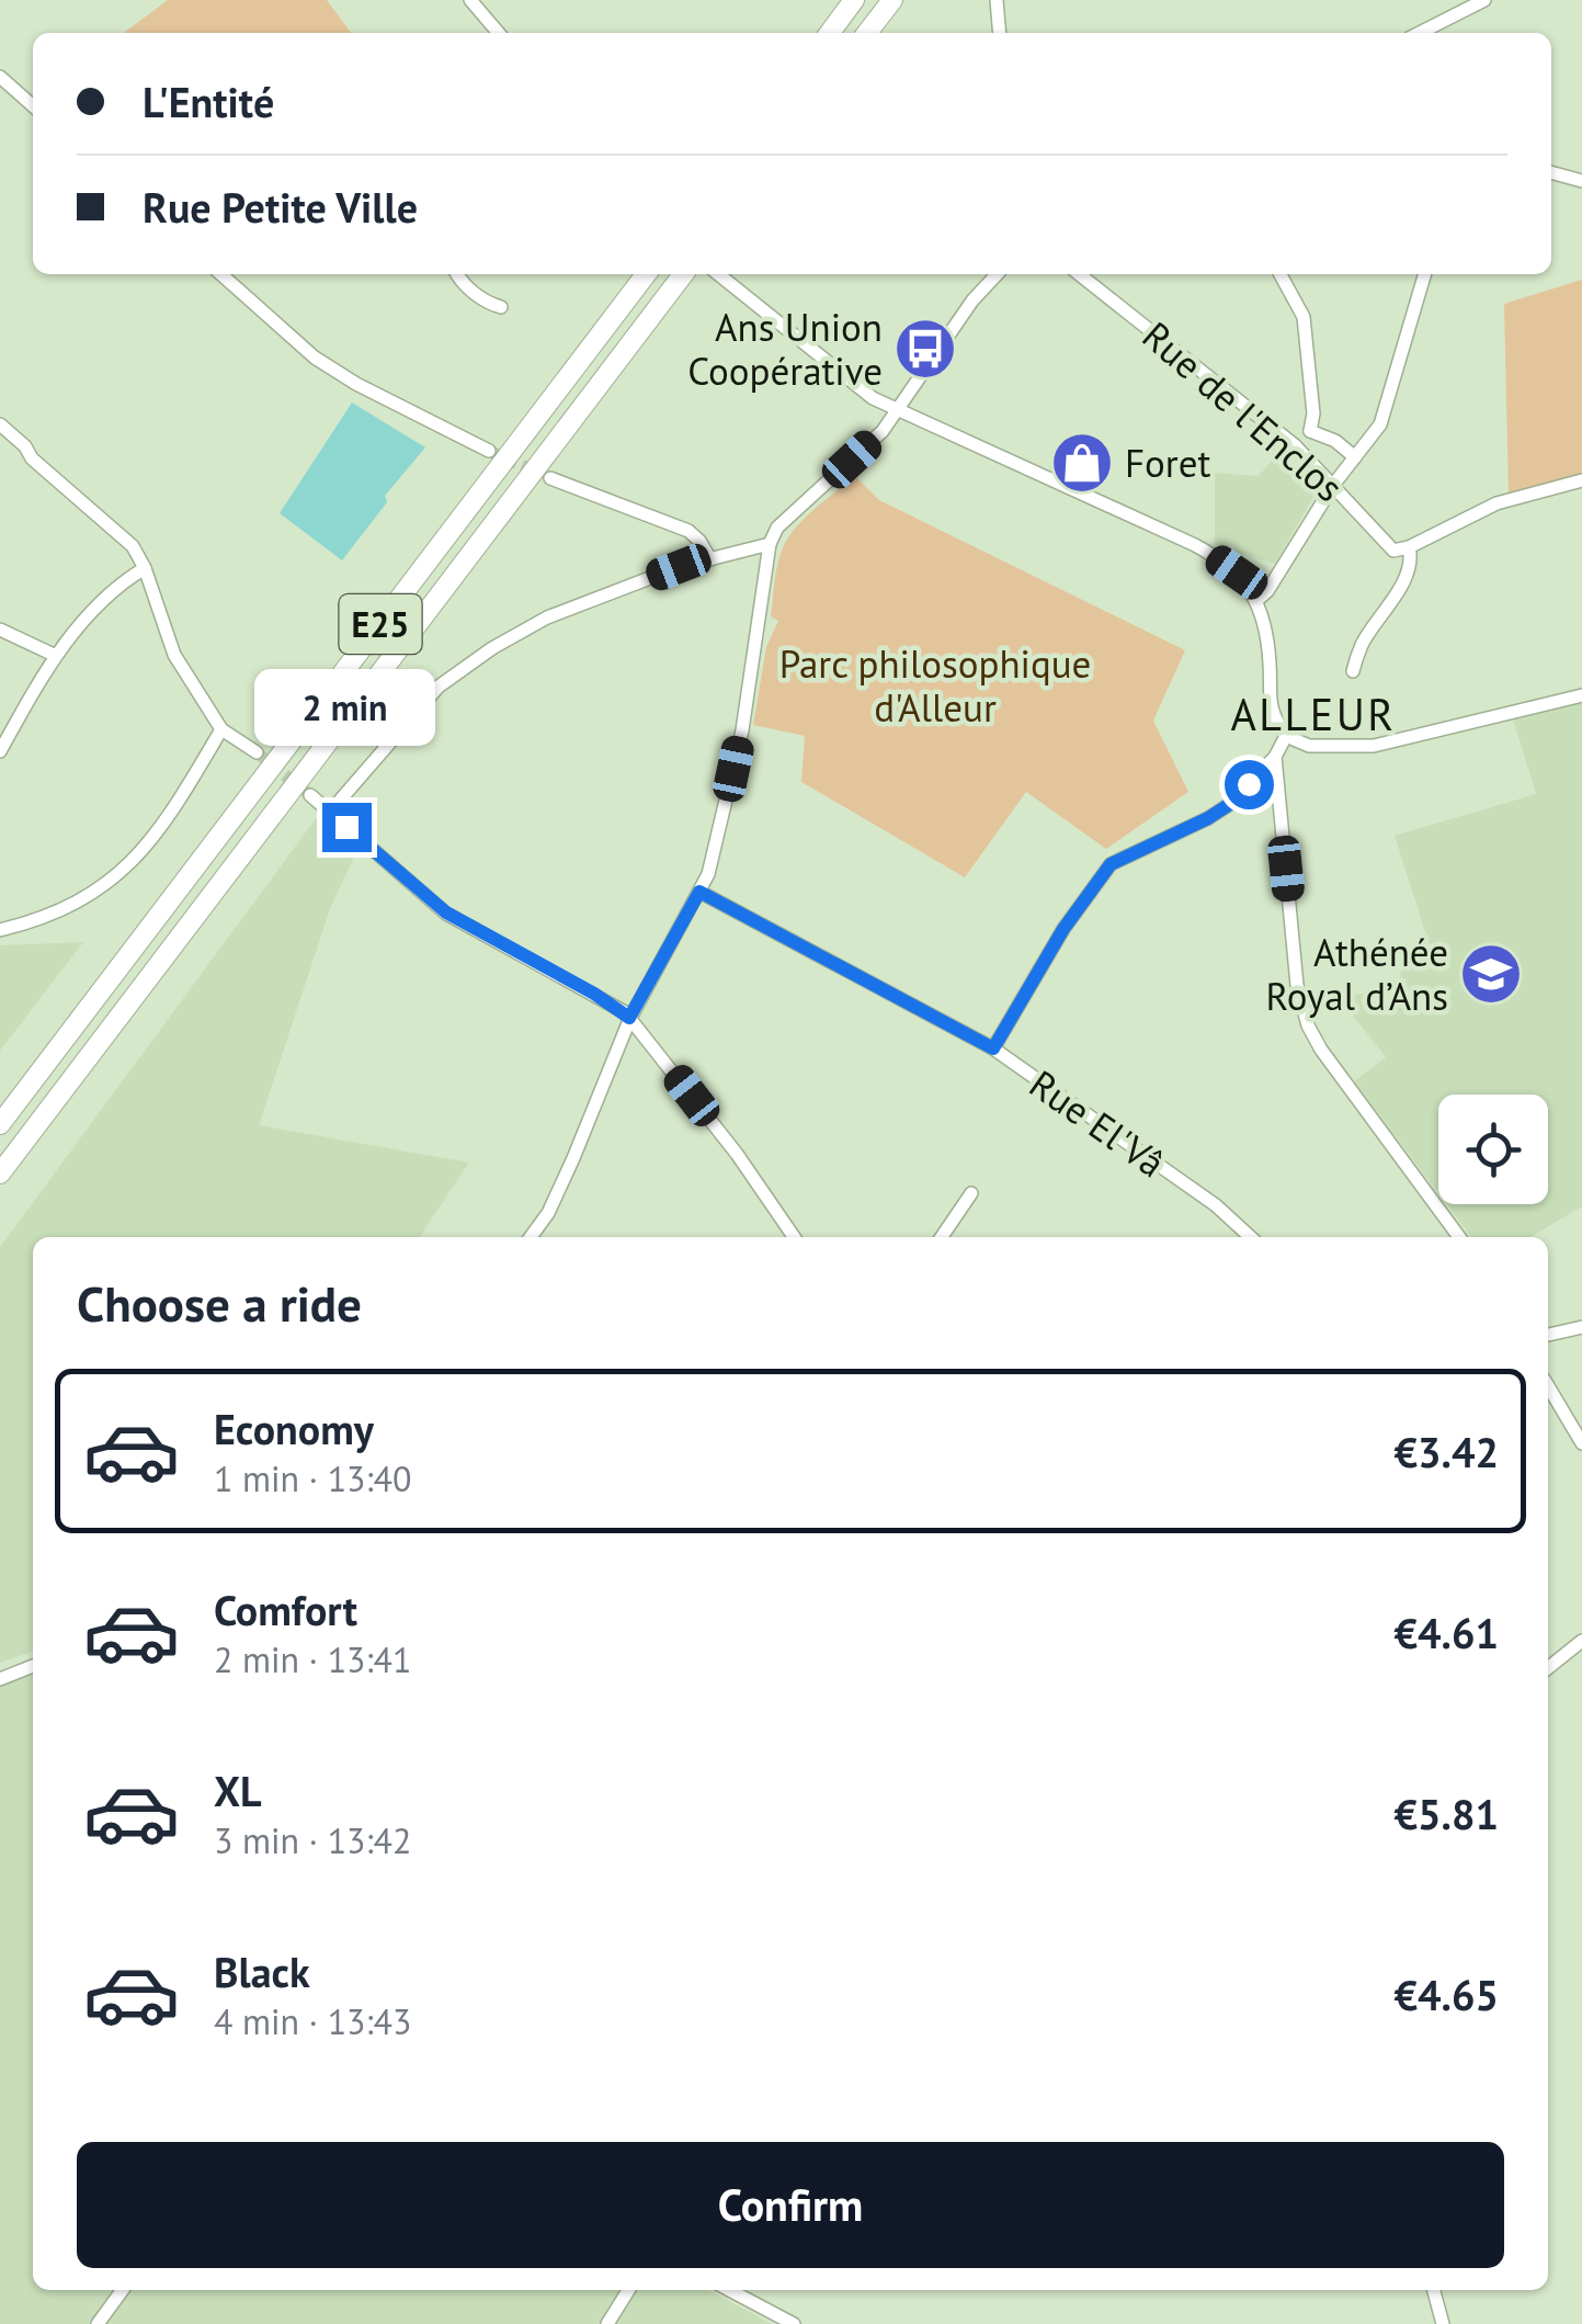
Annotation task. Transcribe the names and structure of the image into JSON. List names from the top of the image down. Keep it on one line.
{"streets":{"highway":["E25"],"street":["Rue de l'Enclos","Rue El'Vâ"]},"districts":["ALLEUR"],"parks":["Parc philosophique d'Alleur"],"places":{"bus stop":["Ans Union Coopérative"],"shop":["Foret"],"school or university":["Athénée Royal d’Ans"]},"page":{"banner":["L'Entité","Rue Petite Ville"],"bubble":"2 min","heading":"Choose a ride","list":[{"name":"Economy","note":"1 min · 13:40","value":"€3.42"},{"name":"Comfort","note":"2 min · 13:41","value":"€4.61"},{"name":"XL","note":"3 min · 13:42","value":"€5.81"},{"name":"Black","note":"4 min · 13:43","value":"€4.65"}],"buttons":"Confirm"}}
